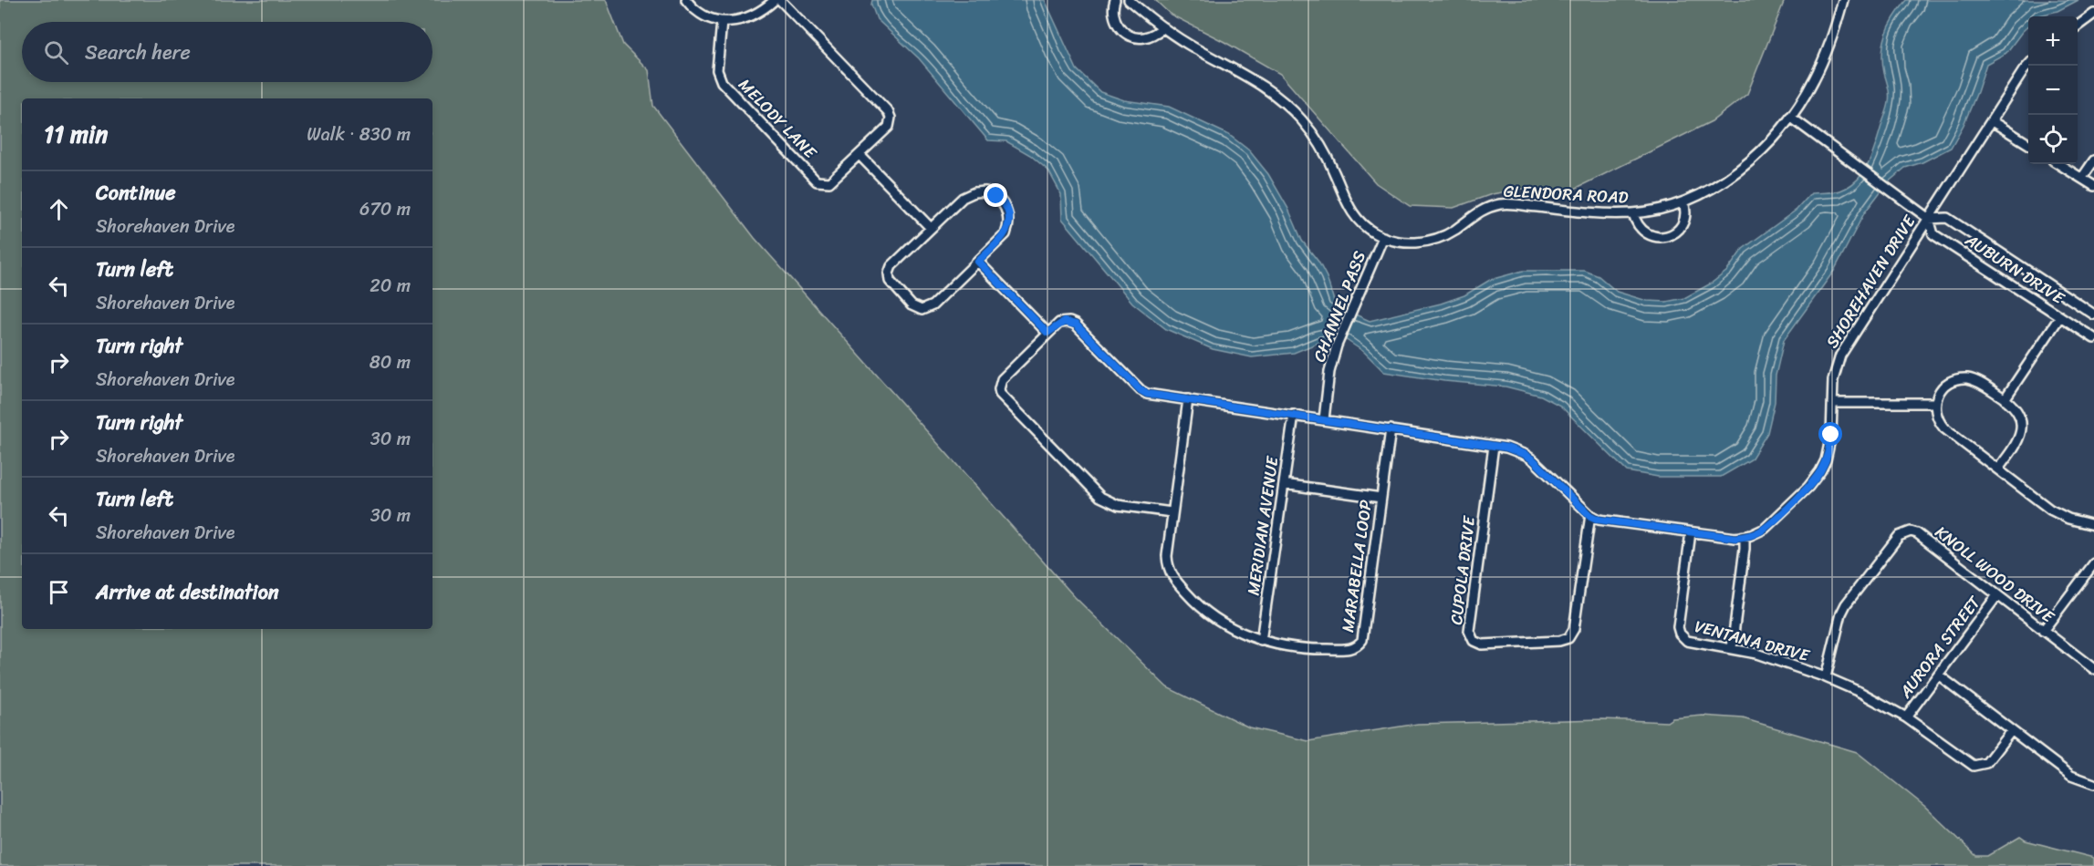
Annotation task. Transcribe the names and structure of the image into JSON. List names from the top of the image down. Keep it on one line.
{"streets":{"street":["MELODY LANE","GLENDORA ROAD","AUBURN DRIVE","SHOREHAVEN DRIVE","CHANNEL PASS","MERIDIAN AVENUE","MARABELLA LOOP","CUPOLA DRIVE","KNOLL WOOD DRIVE","VENTANA DRIVE","AURORA STREET"]},"crossings":[["GLENDORA ROAD","AUBURN DRIVE"],["GLENDORA ROAD","CHANNEL PASS"],["AUBURN DRIVE","SHOREHAVEN DRIVE"],["MERIDIAN AVENUE","MARABELLA LOOP"],["KNOLL WOOD DRIVE","VENTANA DRIVE"],["KNOLL WOOD DRIVE","AURORA STREET"],["VENTANA DRIVE","AURORA STREET"]],"page":{"map_buttons":["+","−"],"search":"Search here","heading":["11 min","Walk · 830 m"],"list":[["Continue","Shorehaven Drive","670 m"],["Turn left","Shorehaven Drive","20 m"],["Turn right","Shorehaven Drive","80 m"],["Turn right","Shorehaven Drive","30 m"],["Turn left","Shorehaven Drive","30 m"],"Arrive at destination"]}}
